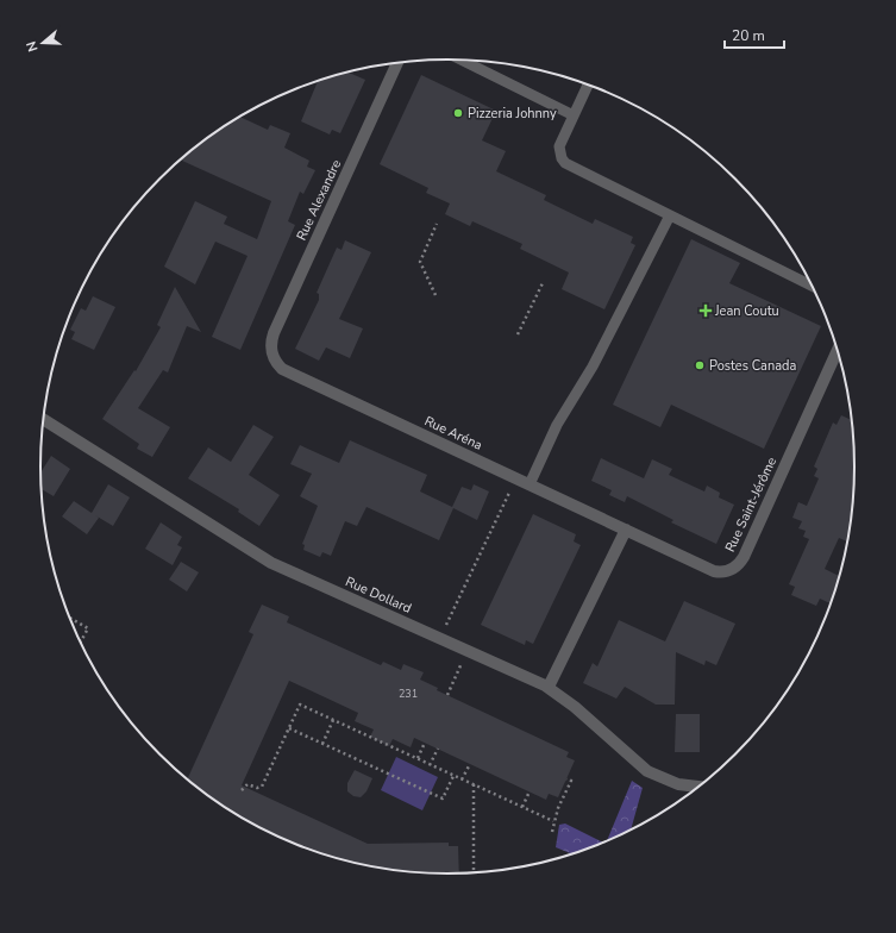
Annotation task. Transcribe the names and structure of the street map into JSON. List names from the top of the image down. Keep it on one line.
{"streets":{"street":["Rue Alexandre","Rue Aréna","Rue Saint-Jérôme","Rue Dollard"]},"crossings":[["Rue Alexandre","Rue Aréna"],["Rue Aréna","Rue Saint-Jérôme"]],"places":{"other":["Pizzeria Johnny","Postes Canada"],"health":["Jean Coutu"]},"house_numbers":["231"],"scale_bar":"20 m","north":"left"}
